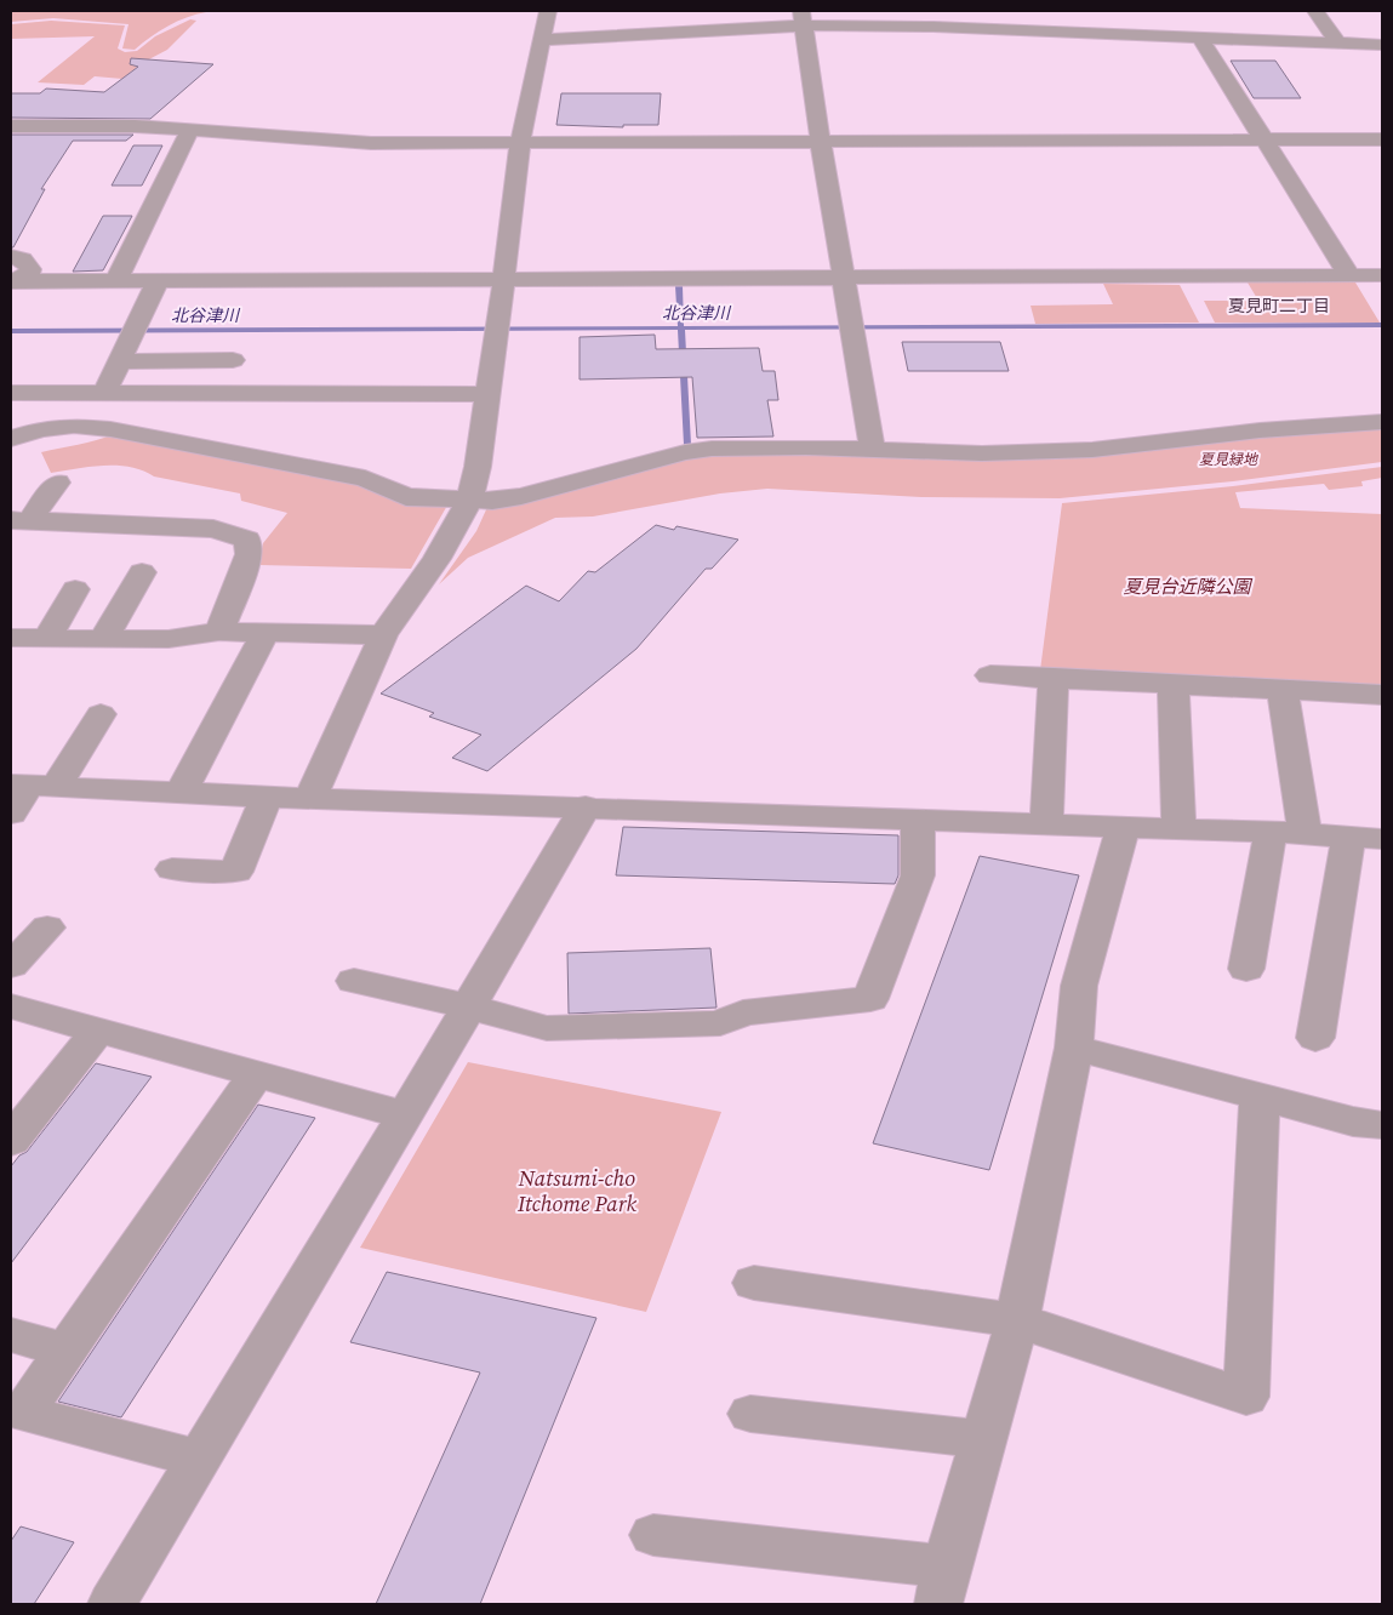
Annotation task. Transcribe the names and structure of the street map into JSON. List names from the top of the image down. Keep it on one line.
{"districts":["夏見町二丁目"],"water":["北谷津川"],"parks":["夏見緑地","夏見台近隣公園","Natsumi-cho Itchome Park"]}
